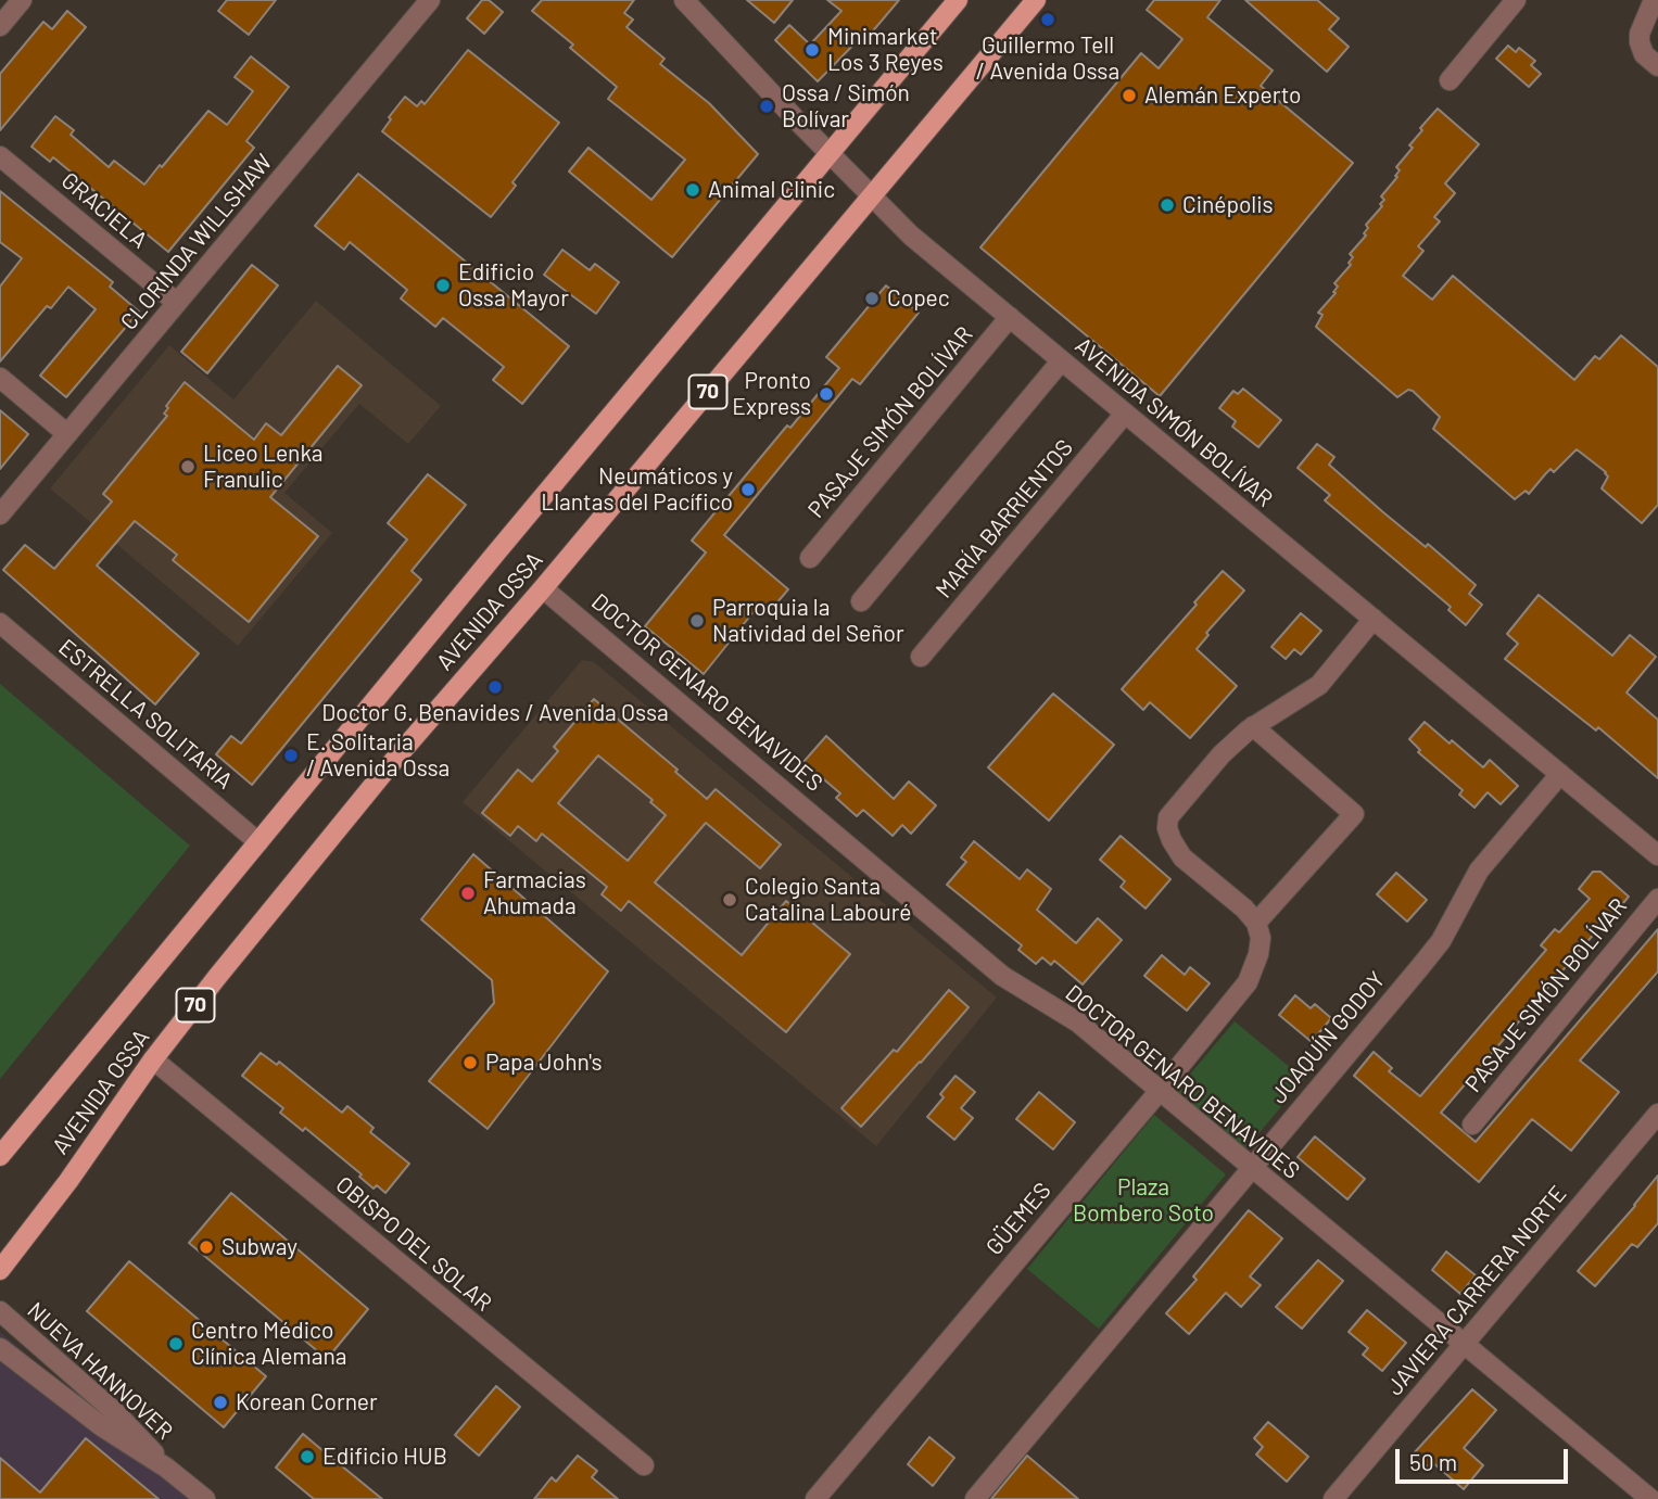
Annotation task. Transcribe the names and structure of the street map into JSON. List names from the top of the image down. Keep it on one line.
{"streets":{"main road":["70","AVENIDA OSSA"],"street":["GRACIELA","CLORINDA WILLSHAW","PASAJE SIMÓN BOLÍVAR","AVENIDA SIMÓN BOLÍVAR","MARÍA BARRIENTOS","DOCTOR GENARO BENAVIDES","ESTRELLA SOLITARIA","JOAQUÍN GODOY","GÜEMES","OBISPO DEL SOLAR","JAVIERA CARRERA NORTE","NUEVA HANNOVER"]},"crossings":[["GRACIELA","CLORINDA WILLSHAW"],["PASAJE SIMÓN BOLÍVAR","AVENIDA SIMÓN BOLÍVAR"],["AVENIDA SIMÓN BOLÍVAR","MARÍA BARRIENTOS"],["AVENIDA SIMÓN BOLÍVAR","AVENIDA OSSA"],["AVENIDA SIMÓN BOLÍVAR","JOAQUÍN GODOY"],["AVENIDA OSSA","DOCTOR GENARO BENAVIDES"],["AVENIDA OSSA","ESTRELLA SOLITARIA"],["AVENIDA OSSA","OBISPO DEL SOLAR"],["DOCTOR GENARO BENAVIDES","JOAQUÍN GODOY"],["DOCTOR GENARO BENAVIDES","GÜEMES"],["DOCTOR GENARO BENAVIDES","JAVIERA CARRERA NORTE"]],"parks":["Plaza Bombero Soto"],"places":["Guillermo Tell / Avenida Ossa","Minimarket Los 3 Reyes","Alemán Experto","Ossa / Simón Bolívar","Animal Clinic","Cinépolis","Edificio Ossa Mayor","Copec","Pronto Express","Liceo Lenka Franulic","Neumáticos y Llantas del Pacífico","Parroquia la Natividad del Señor","Doctor G. Benavides / Avenida Ossa","E. Solitaria / Avenida Ossa","Farmacias Ahumada","Colegio Santa Catalina Labouré","Papa John's","Subway","Centro Médico Clínica Alemana","Korean Corner","Edificio HUB"],"scale_bar":"50 m"}
